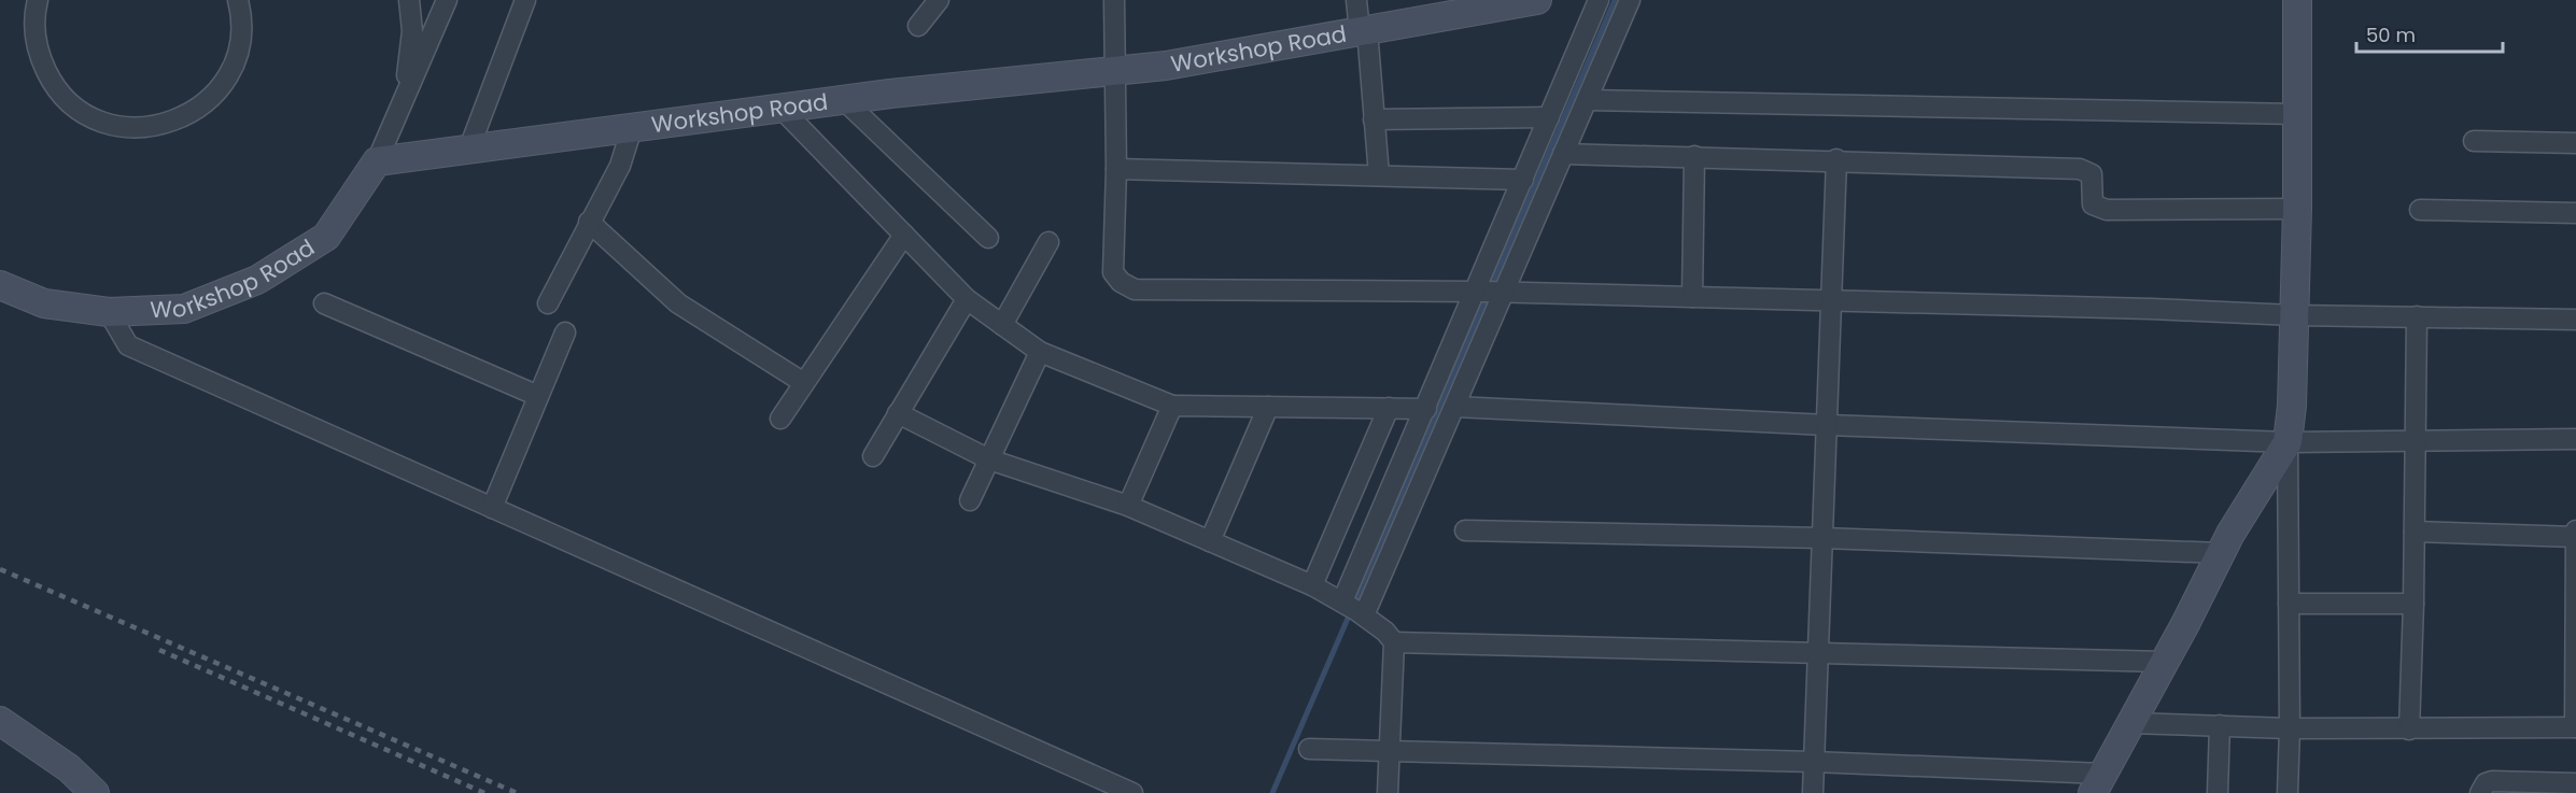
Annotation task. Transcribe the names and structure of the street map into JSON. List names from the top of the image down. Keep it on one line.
{"streets":{"main road":["Workshop Road"]},"scale_bar":"50 m"}
